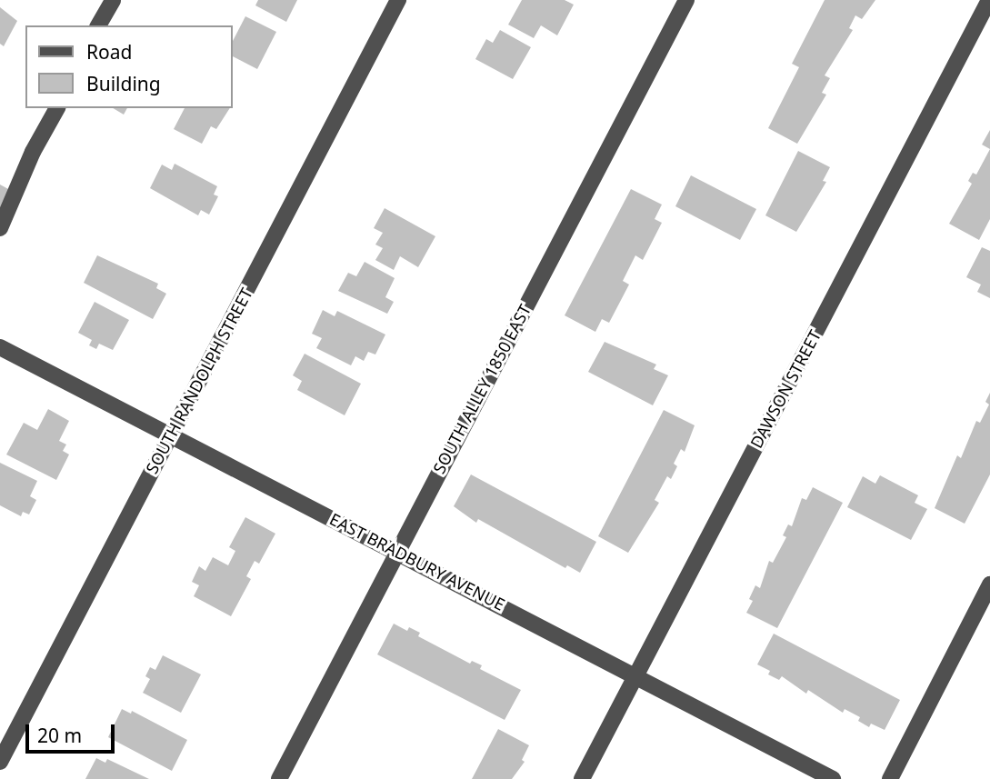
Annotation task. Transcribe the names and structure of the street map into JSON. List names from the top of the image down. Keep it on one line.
{"streets":{"street":["SOUTH RANDOLPH STREET","SOUTH ALLEY 1850 EAST","DAWSON STREET","EAST BRADBURY AVENUE"]},"crossings":[["SOUTH RANDOLPH STREET","EAST BRADBURY AVENUE"],["SOUTH ALLEY 1850 EAST","EAST BRADBURY AVENUE"],["DAWSON STREET","EAST BRADBURY AVENUE"]],"legend":["Road","Building"],"scale_bar":"20 m"}
